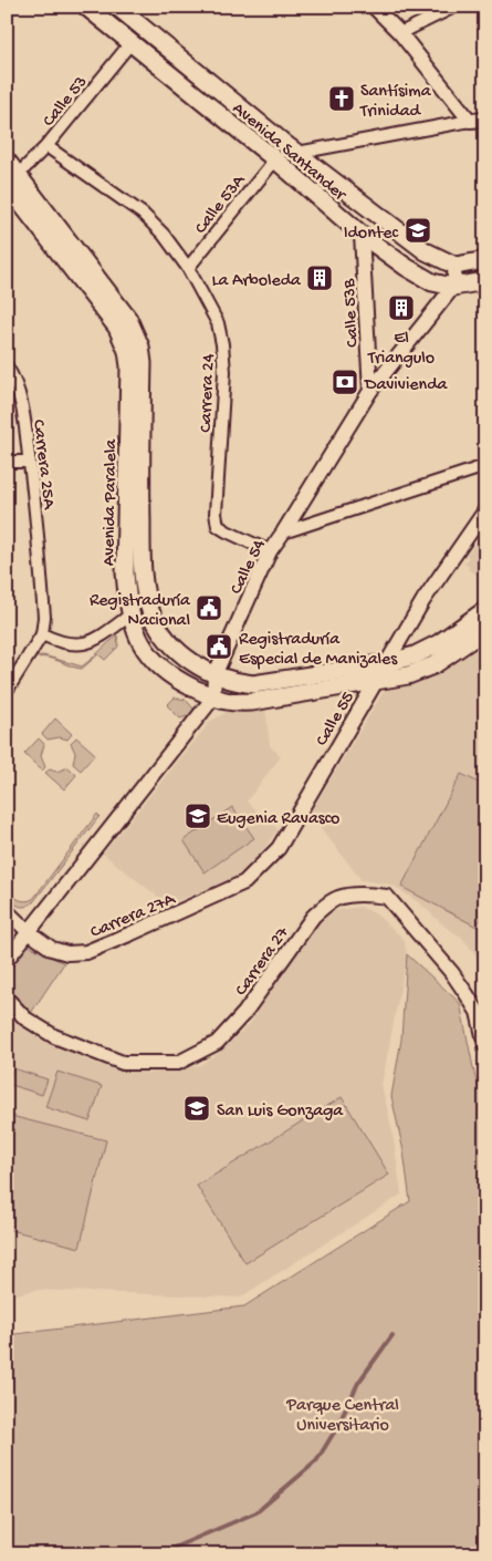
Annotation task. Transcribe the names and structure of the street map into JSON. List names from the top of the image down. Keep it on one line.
{"streets":{"main road":["Avenida Santander","Avenida Paralela"],"street":["Calle 53","Calle 53A","Calle 53B","Carrera 24","Carrera 25A","Calle 54","Calle 55","Carrera 27A","Carrera 27"]},"crossings":[["Calle 53","Avenida Santander"],["Calle 53","Carrera 24"],["Calle 53","Avenida Paralela"],["Avenida Santander","Calle 53A"],["Avenida Santander","Calle 53B"],["Avenida Santander","Calle 54"],["Calle 53A","Carrera 24"],["Calle 53B","Calle 54"],["Carrera 24","Calle 54"],["Avenida Paralela","Calle 54"],["Avenida Paralela","Calle 55"],["Calle 55","Carrera 27A"]],"parks":["Parque Central Universitario"],"places":{"church":["Santísima Trinidad"],"school or university":["Idontec","Eugenia Ravasco","San Luis Gonzaga"],"building":["La Arboleda","El Triangulo"],"bank":["Davivienda"],"public building":["Registraduría Nacional","Registraduría Especial de Manizales"]}}
